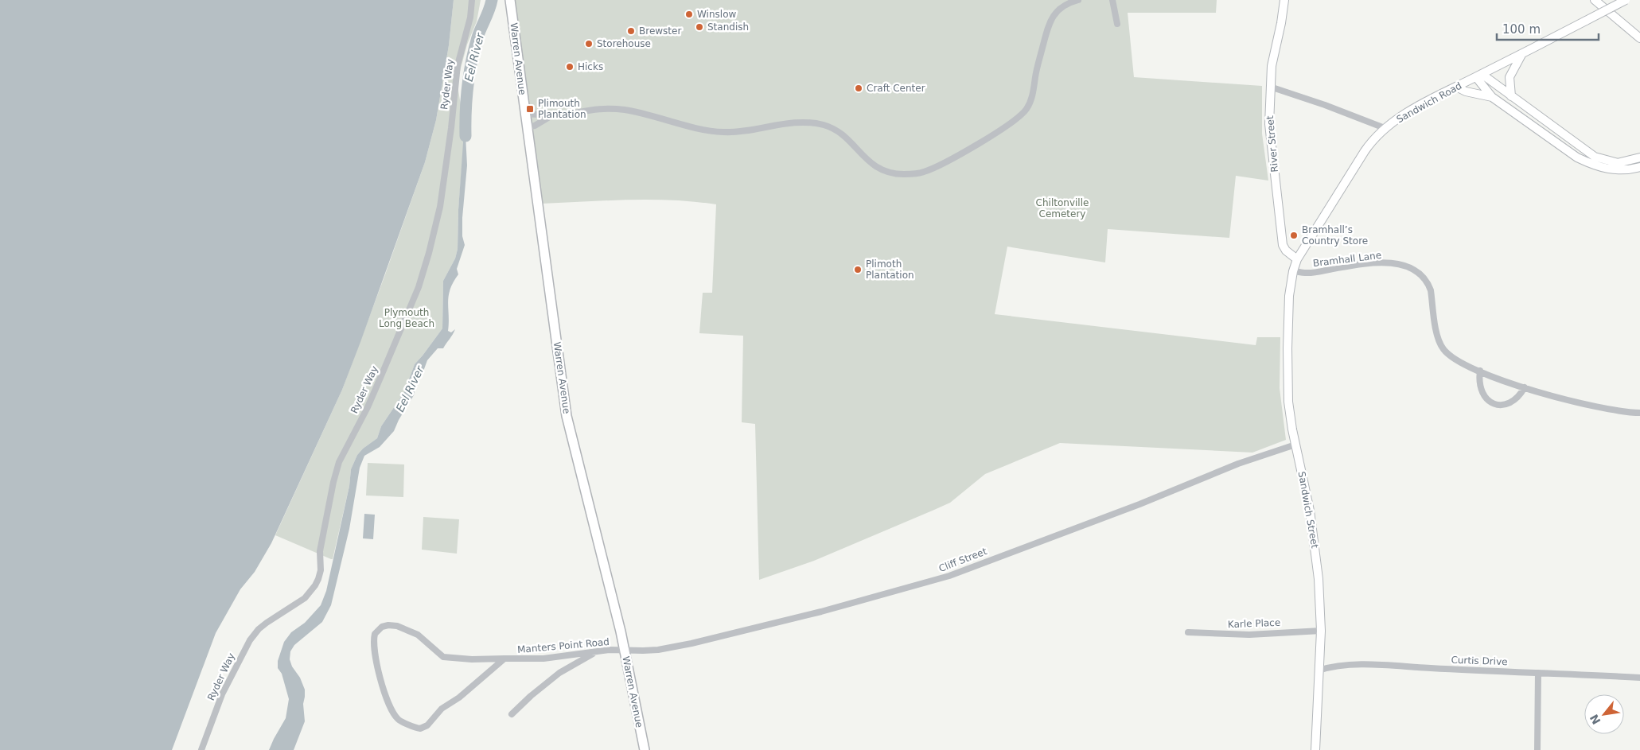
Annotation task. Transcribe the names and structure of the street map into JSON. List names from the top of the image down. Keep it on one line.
{"streets":{"main road":["Warren Avenue"],"street":["Ryder Way","Sandwich Road","River Street","Bramhall Lane","Sandwich Street","Cliff Street","Karle Place","Manters Point Road","Curtis Drive"]},"crossings":[["Warren Avenue","Cliff Street"],["Warren Avenue","Manters Point Road"],["Sandwich Road","River Street"],["Sandwich Road","Bramhall Lane"],["Sandwich Road","Sandwich Street"],["Bramhall Lane","Sandwich Street"],["Sandwich Street","Cliff Street"],["Sandwich Street","Karle Place"],["Sandwich Street","Curtis Drive"],["Cliff Street","Manters Point Road"]],"water":["Eel River"],"parks":["Chiltonville Cemetery","Plymouth Long Beach"],"places":{"other":["Winslow","Standish","Brewster","Storehouse","Hicks","Craft Center","Bramhall’s Country Store","Plimoth Plantation"],"transit":["Plimouth Plantation"]},"scale_bar":"100 m","north":"bottom left"}
